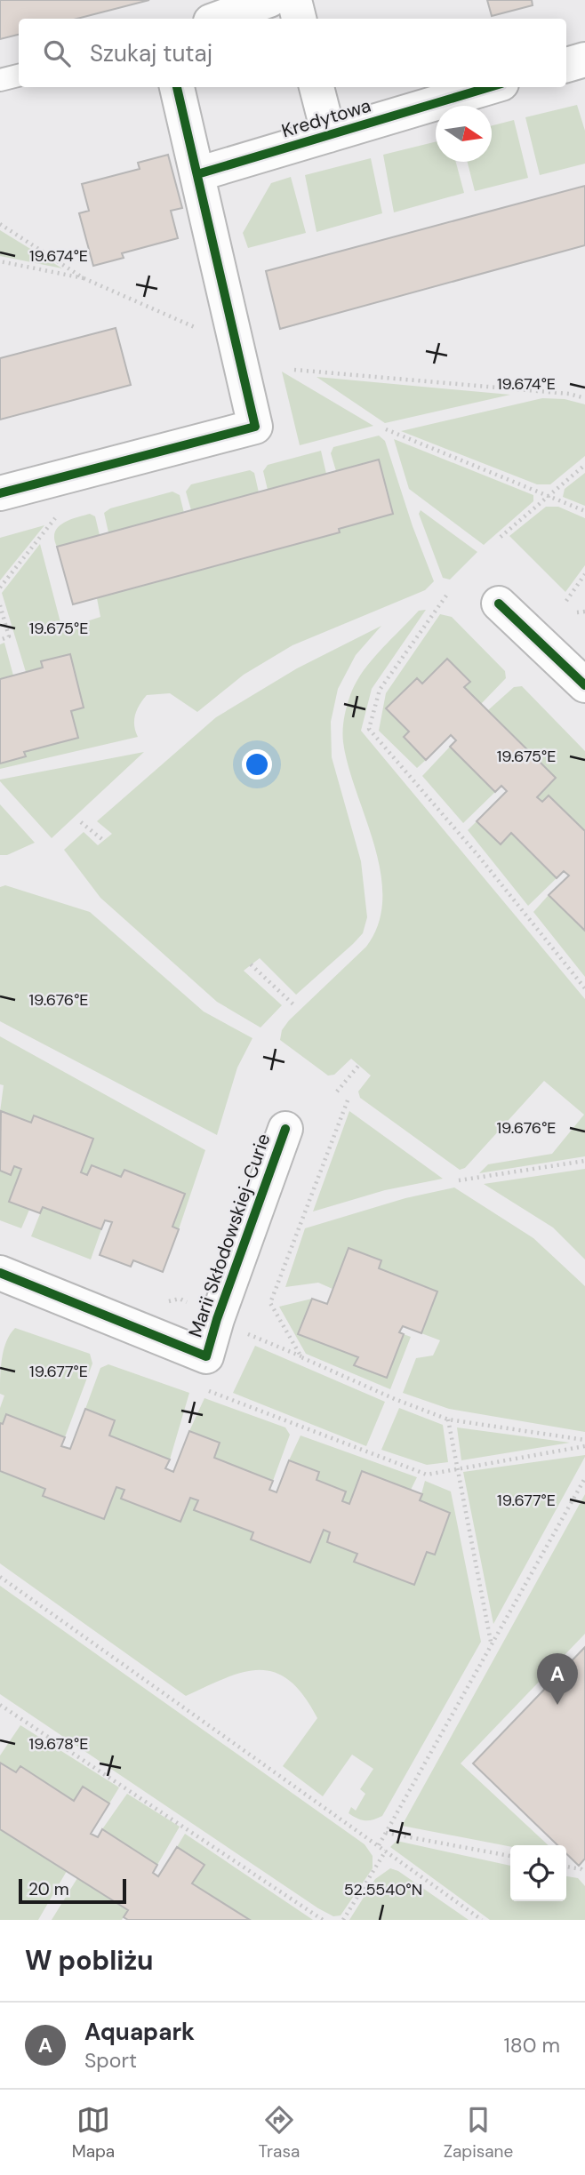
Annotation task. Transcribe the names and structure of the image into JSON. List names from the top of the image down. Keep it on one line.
{"streets":{"street":["Kredytowa","Marii Skłodowskiej-Curie"]},"scale_bar":"20 m","north":"right","page":{"search":"Szukaj tutaj","pins":"A","scale":"20 m","heading":"W pobliżu","list":[{"mark":"A","name":"Aquapark","note":"Sport","value":"180 m"}],"nav":["Mapa","Trasa","Zapisane"]},"coordinates":["19.674°E","19.675°E","19.676°E","19.677°E","19.678°E","52.5540°N"]}
